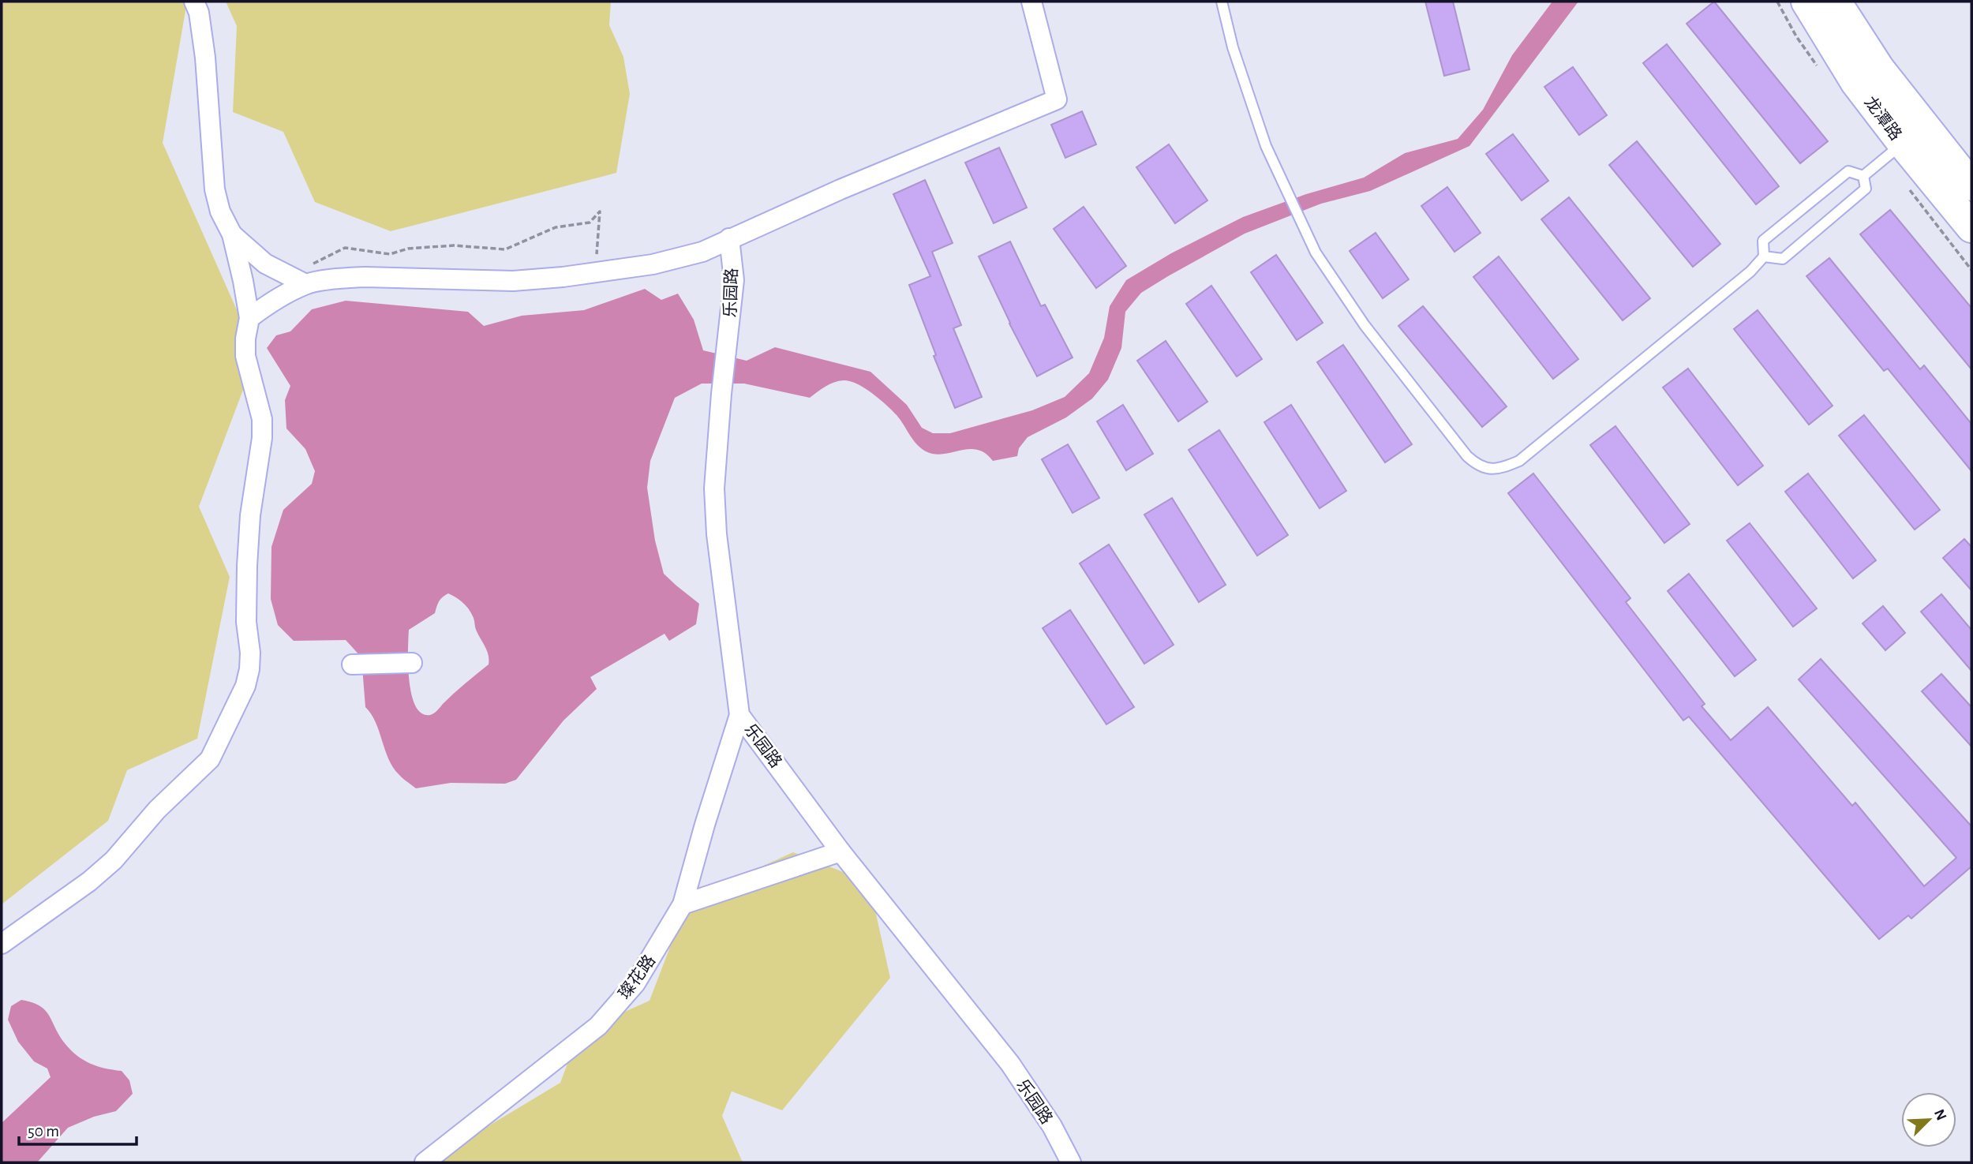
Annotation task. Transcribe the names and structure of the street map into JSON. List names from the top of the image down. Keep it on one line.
{"streets":{"main road":["龙潭路"],"street":["乐园路","璨花路"]},"crossings":[["乐园路","璨花路"]],"scale_bar":"50 m","north":"top right"}
